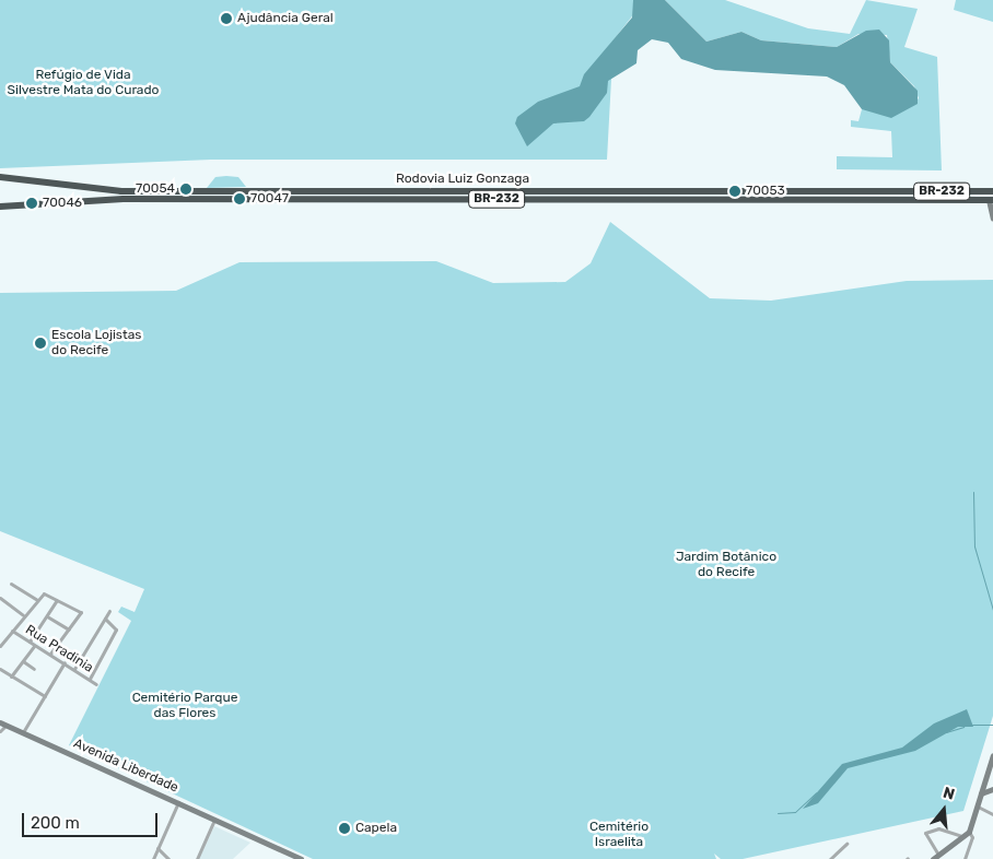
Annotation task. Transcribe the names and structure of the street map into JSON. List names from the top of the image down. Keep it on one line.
{"streets":{"highway":["Rodovia Luiz Gonzaga","BR-232"],"main road":["Avenida Liberdade"],"street":["Rua Pradinia"]},"parks":["Refúgio de Vida Silvestre Mata do Curado","Jardim Botânico do Recife","Cemitério Parque das Flores","Cemitério Israelita"],"places":["Ajudância Geral","70054","70053","70047","70046","Escola Lojistas do Recife","Capela"],"scale_bar":"200 m","north":"top"}
